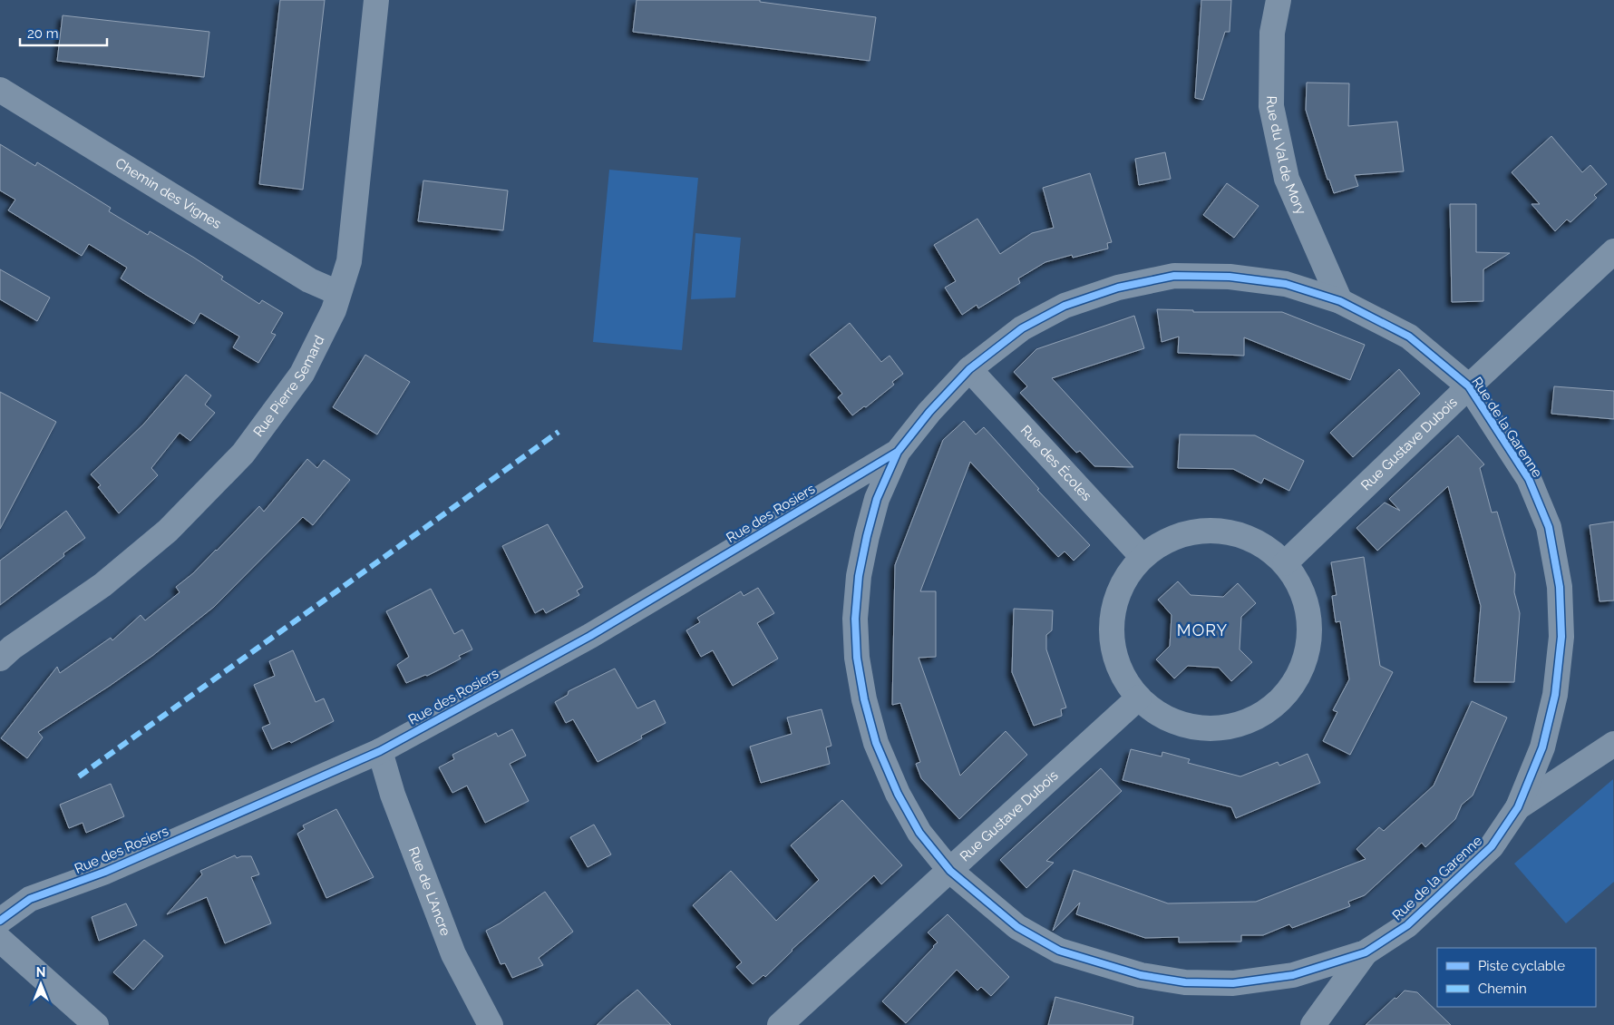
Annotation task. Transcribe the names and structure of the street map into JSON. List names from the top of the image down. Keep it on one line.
{"streets":{"street":["Rue du Val de Mory","Chemin des Vignes","Rue Pierre Semard","Rue de la Garenne","Rue Gustave Dubois","Rue des Écoles","Rue des Rosiers","Rue de L'Ancre"]},"crossings":[["Rue du Val de Mory","Rue de la Garenne"],["Chemin des Vignes","Rue Pierre Semard"],["Rue de la Garenne","Rue Gustave Dubois"],["Rue de la Garenne","Rue des Écoles"],["Rue de la Garenne","Rue des Rosiers"],["Rue des Rosiers","Rue de L'Ancre"]],"districts":["MORY"],"legend":["Piste cyclable","Chemin"],"scale_bar":"20 m","north":"top"}
